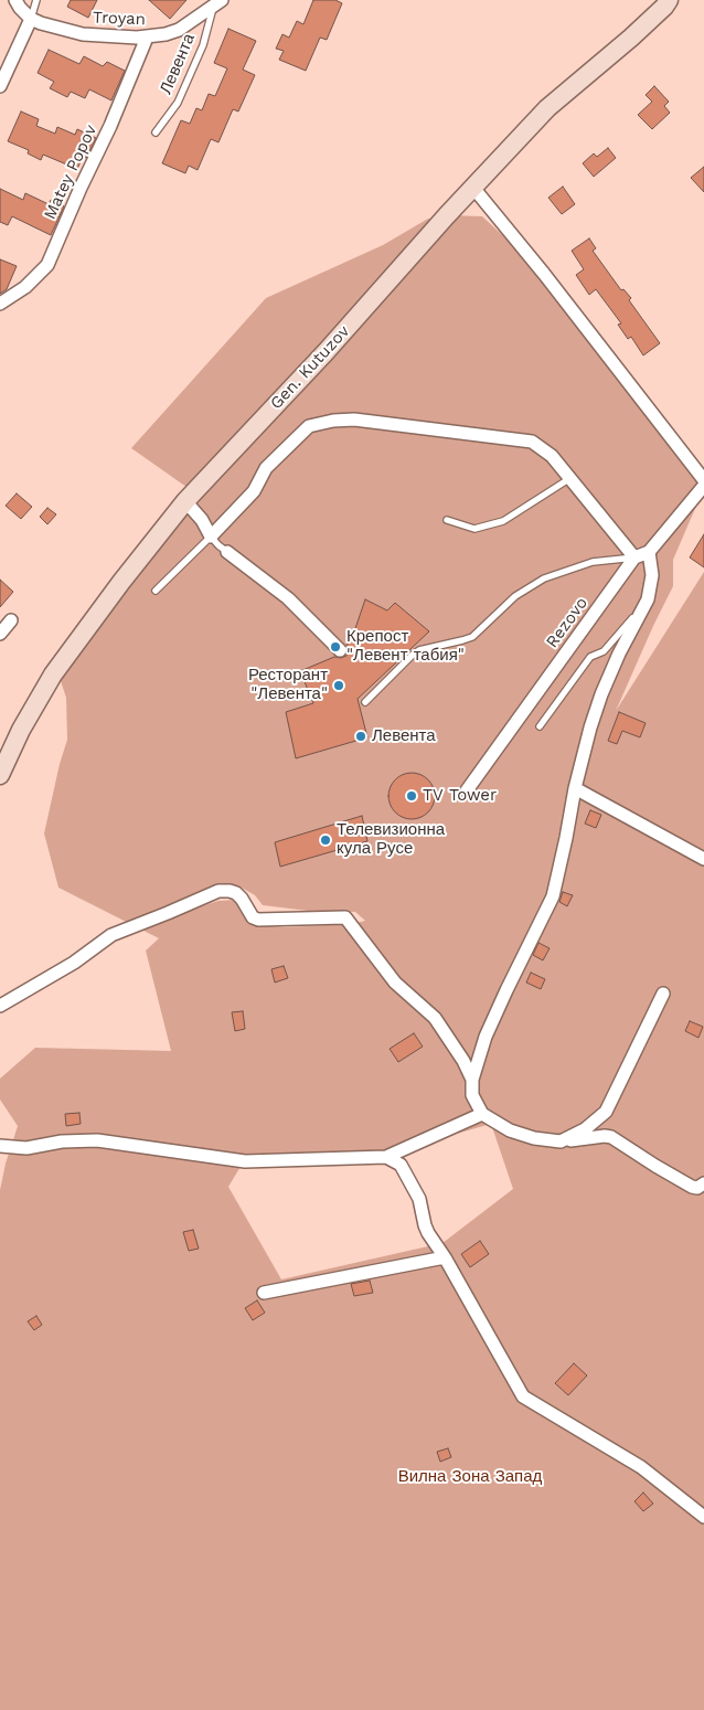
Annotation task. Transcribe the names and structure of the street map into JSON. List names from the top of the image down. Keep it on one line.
{"streets":{"street":["Troyan","Matey Popov","Gen. Kutuzov","Rezovo"],"lane":["Левента"]},"crossings":[["Troyan","Левента"],["Troyan","Matey Popov"]],"parks":["Вилна Зона Запад"],"places":["Крепост \"Левент табия\"","Ресторант \"Левента\"","Левента","TV Tower","Телевизионна кула Русе"]}
